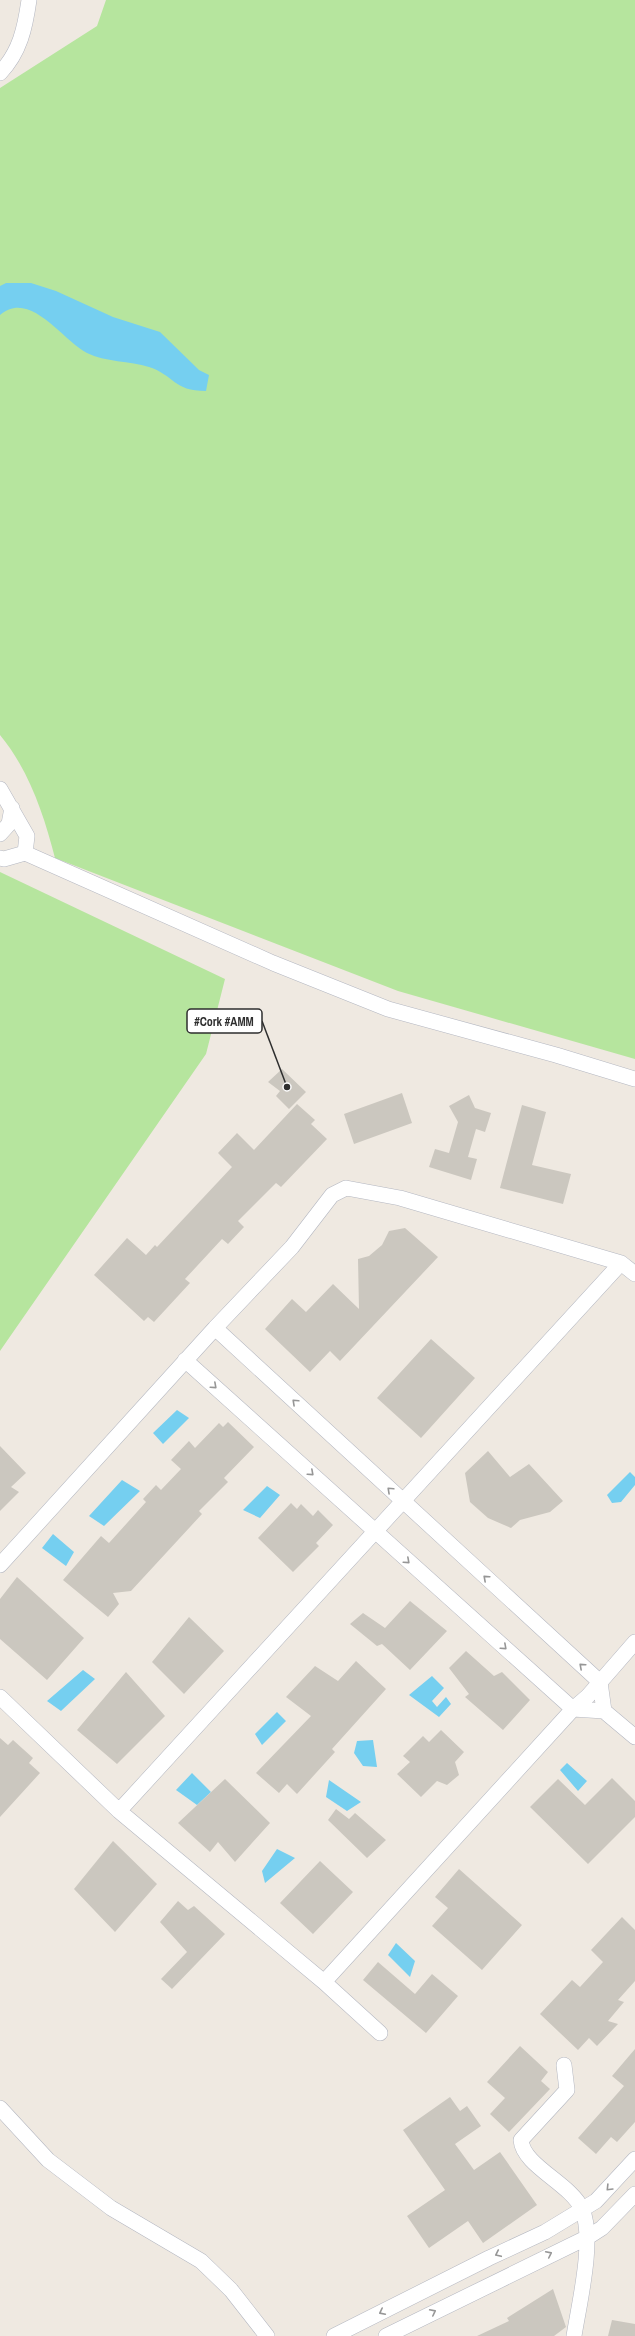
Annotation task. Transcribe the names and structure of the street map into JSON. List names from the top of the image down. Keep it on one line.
{"places":["#Cork #AMM"]}
